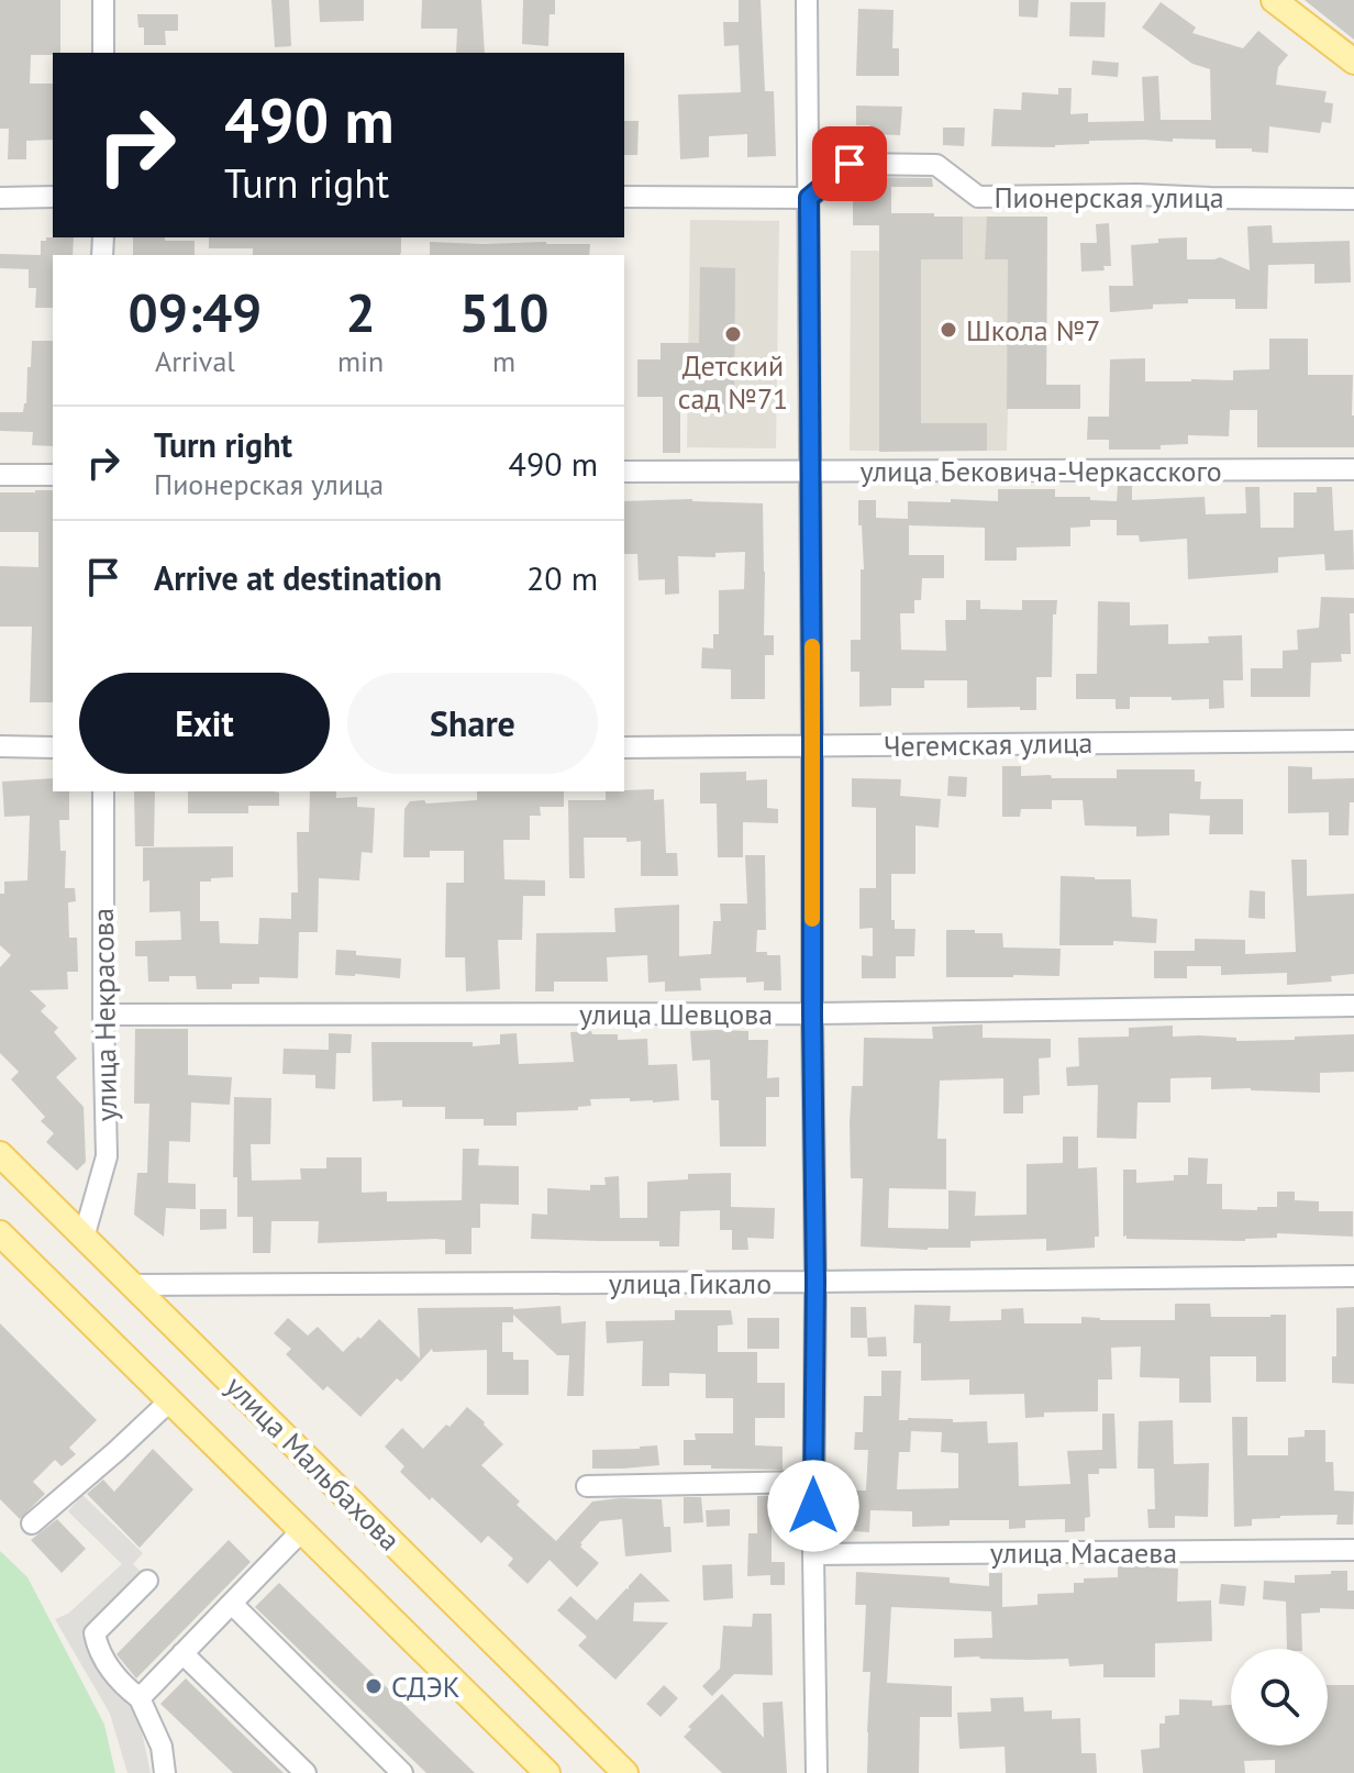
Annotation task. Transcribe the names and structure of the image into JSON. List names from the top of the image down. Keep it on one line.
{"streets":{"main road":["улица Мальбахова"],"street":["Пионерская улица","улица Бековича-Черкасского","Чегемская улица","улица Шевцова","улица Некрасова","улица Гикало","улица Масаева"]},"crossings":[["улица Шевцова","улица Некрасова"],["улица Некрасова","улица Мальбахова"],["улица Гикало","улица Мальбахова"]],"places":["Школа №7","Детский сад №71","СДЭК"],"page":{"turn":["490 m","Turn right"],"eta":["09:49","Arrival","2","min","510","m"],"list":[{"name":"Turn right","note":"Пионерская улица","value":"490 m"},{"name":"Arrive at destination","value":"20 m"}],"buttons":["Exit","Share"]}}
